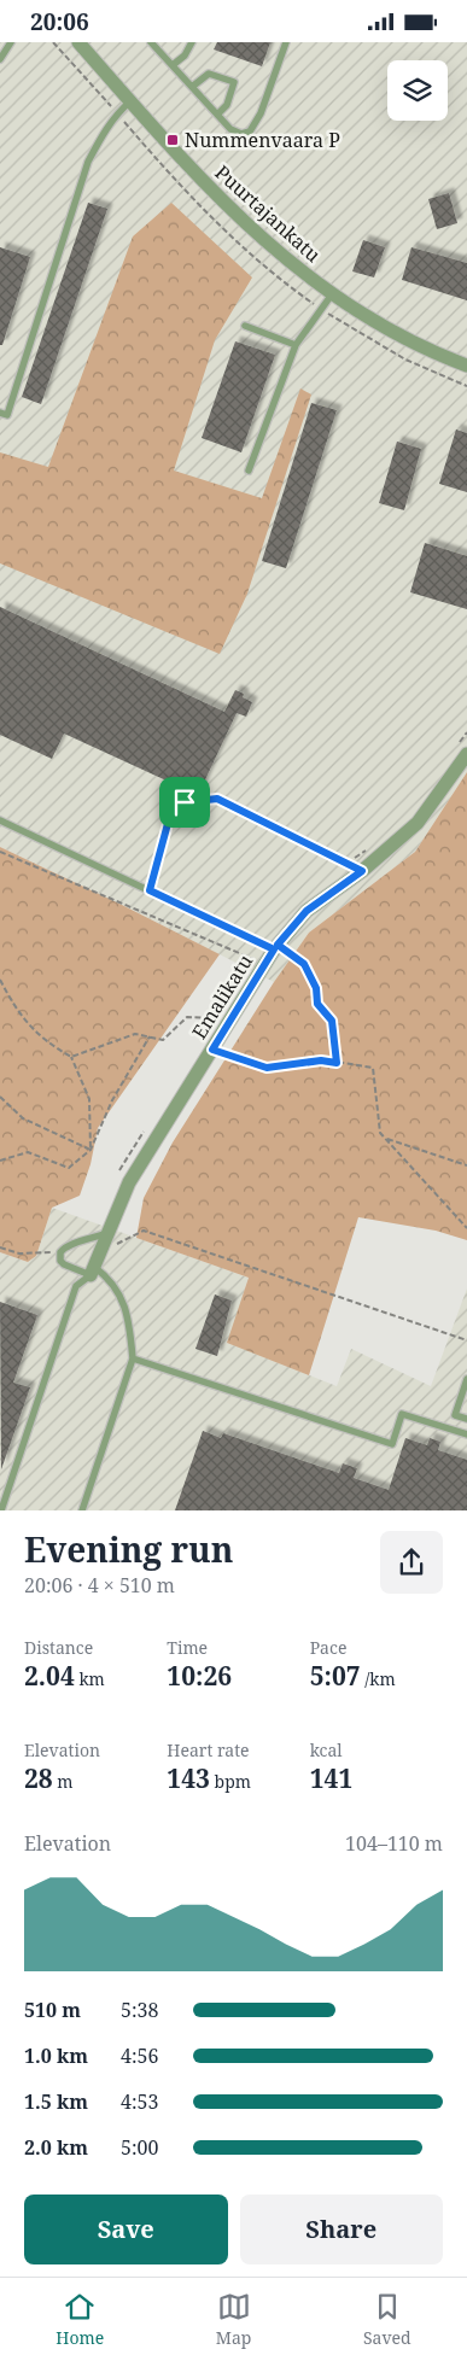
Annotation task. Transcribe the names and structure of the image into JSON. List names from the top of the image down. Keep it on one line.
{"streets":{"street":["Puurtajankatu","Emalikatu"]},"places":{"transit":["Nummenvaara P"]},"page":{"status":"20:06","heading":["Evening run","20:06 · 4 × 510 m"],"stats":[["Distance","2.04 km"],["Time","10:26"],["Pace","5:07 /km"],["Elevation","28 m"],["Heart rate","143 bpm"],["kcal","141"]],"chart":["Elevation","104–110 m"],"list":[{"name":"510 m","note":"5:38"},{"name":"1.0 km","note":"4:56"},{"name":"1.5 km","note":"4:53"},{"name":"2.0 km","note":"5:00"}],"buttons":["Save","Share"],"tabs":["Home","Map","Saved"]}}
